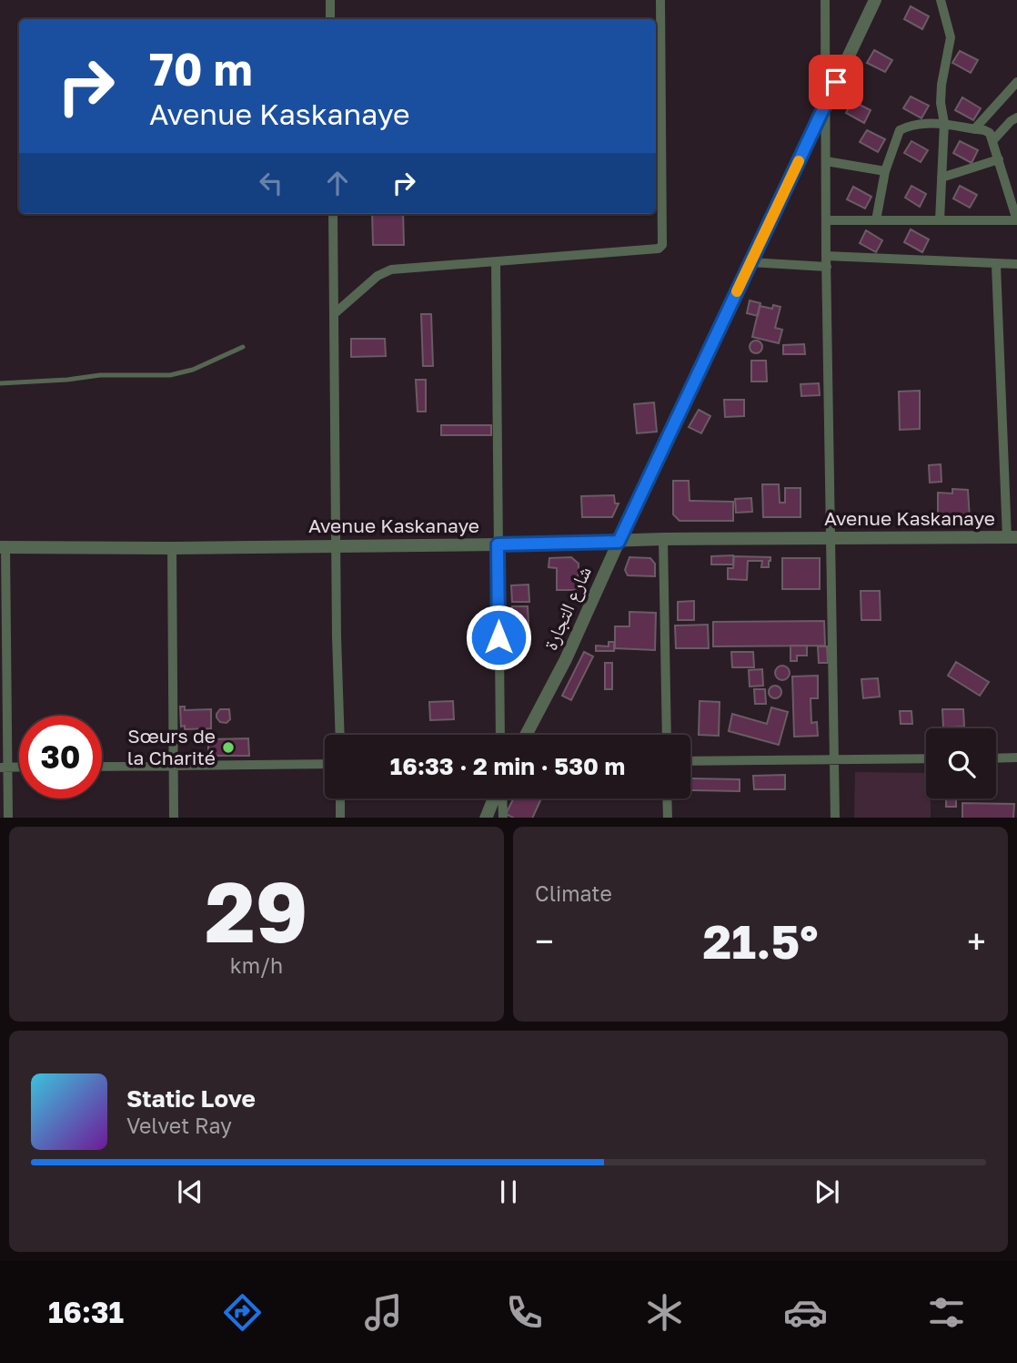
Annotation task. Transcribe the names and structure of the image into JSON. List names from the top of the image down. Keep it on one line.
{"streets":{"street":["Avenue Kaskanaye","شارع التجارة"]},"crossings":[["Avenue Kaskanaye","شارع التجارة"]],"places":["Sœurs de la Charité"],"page":{"turn":["70 m","Avenue Kaskanaye"],"limit":"30","trip":"16:33 · 2 min · 530 m","tile":[["29","km/h"],"Climate"],"heat":["−","21.5°","+"],"song":["Static Love","Velvet Ray"],"tabs":"16:31"}}
